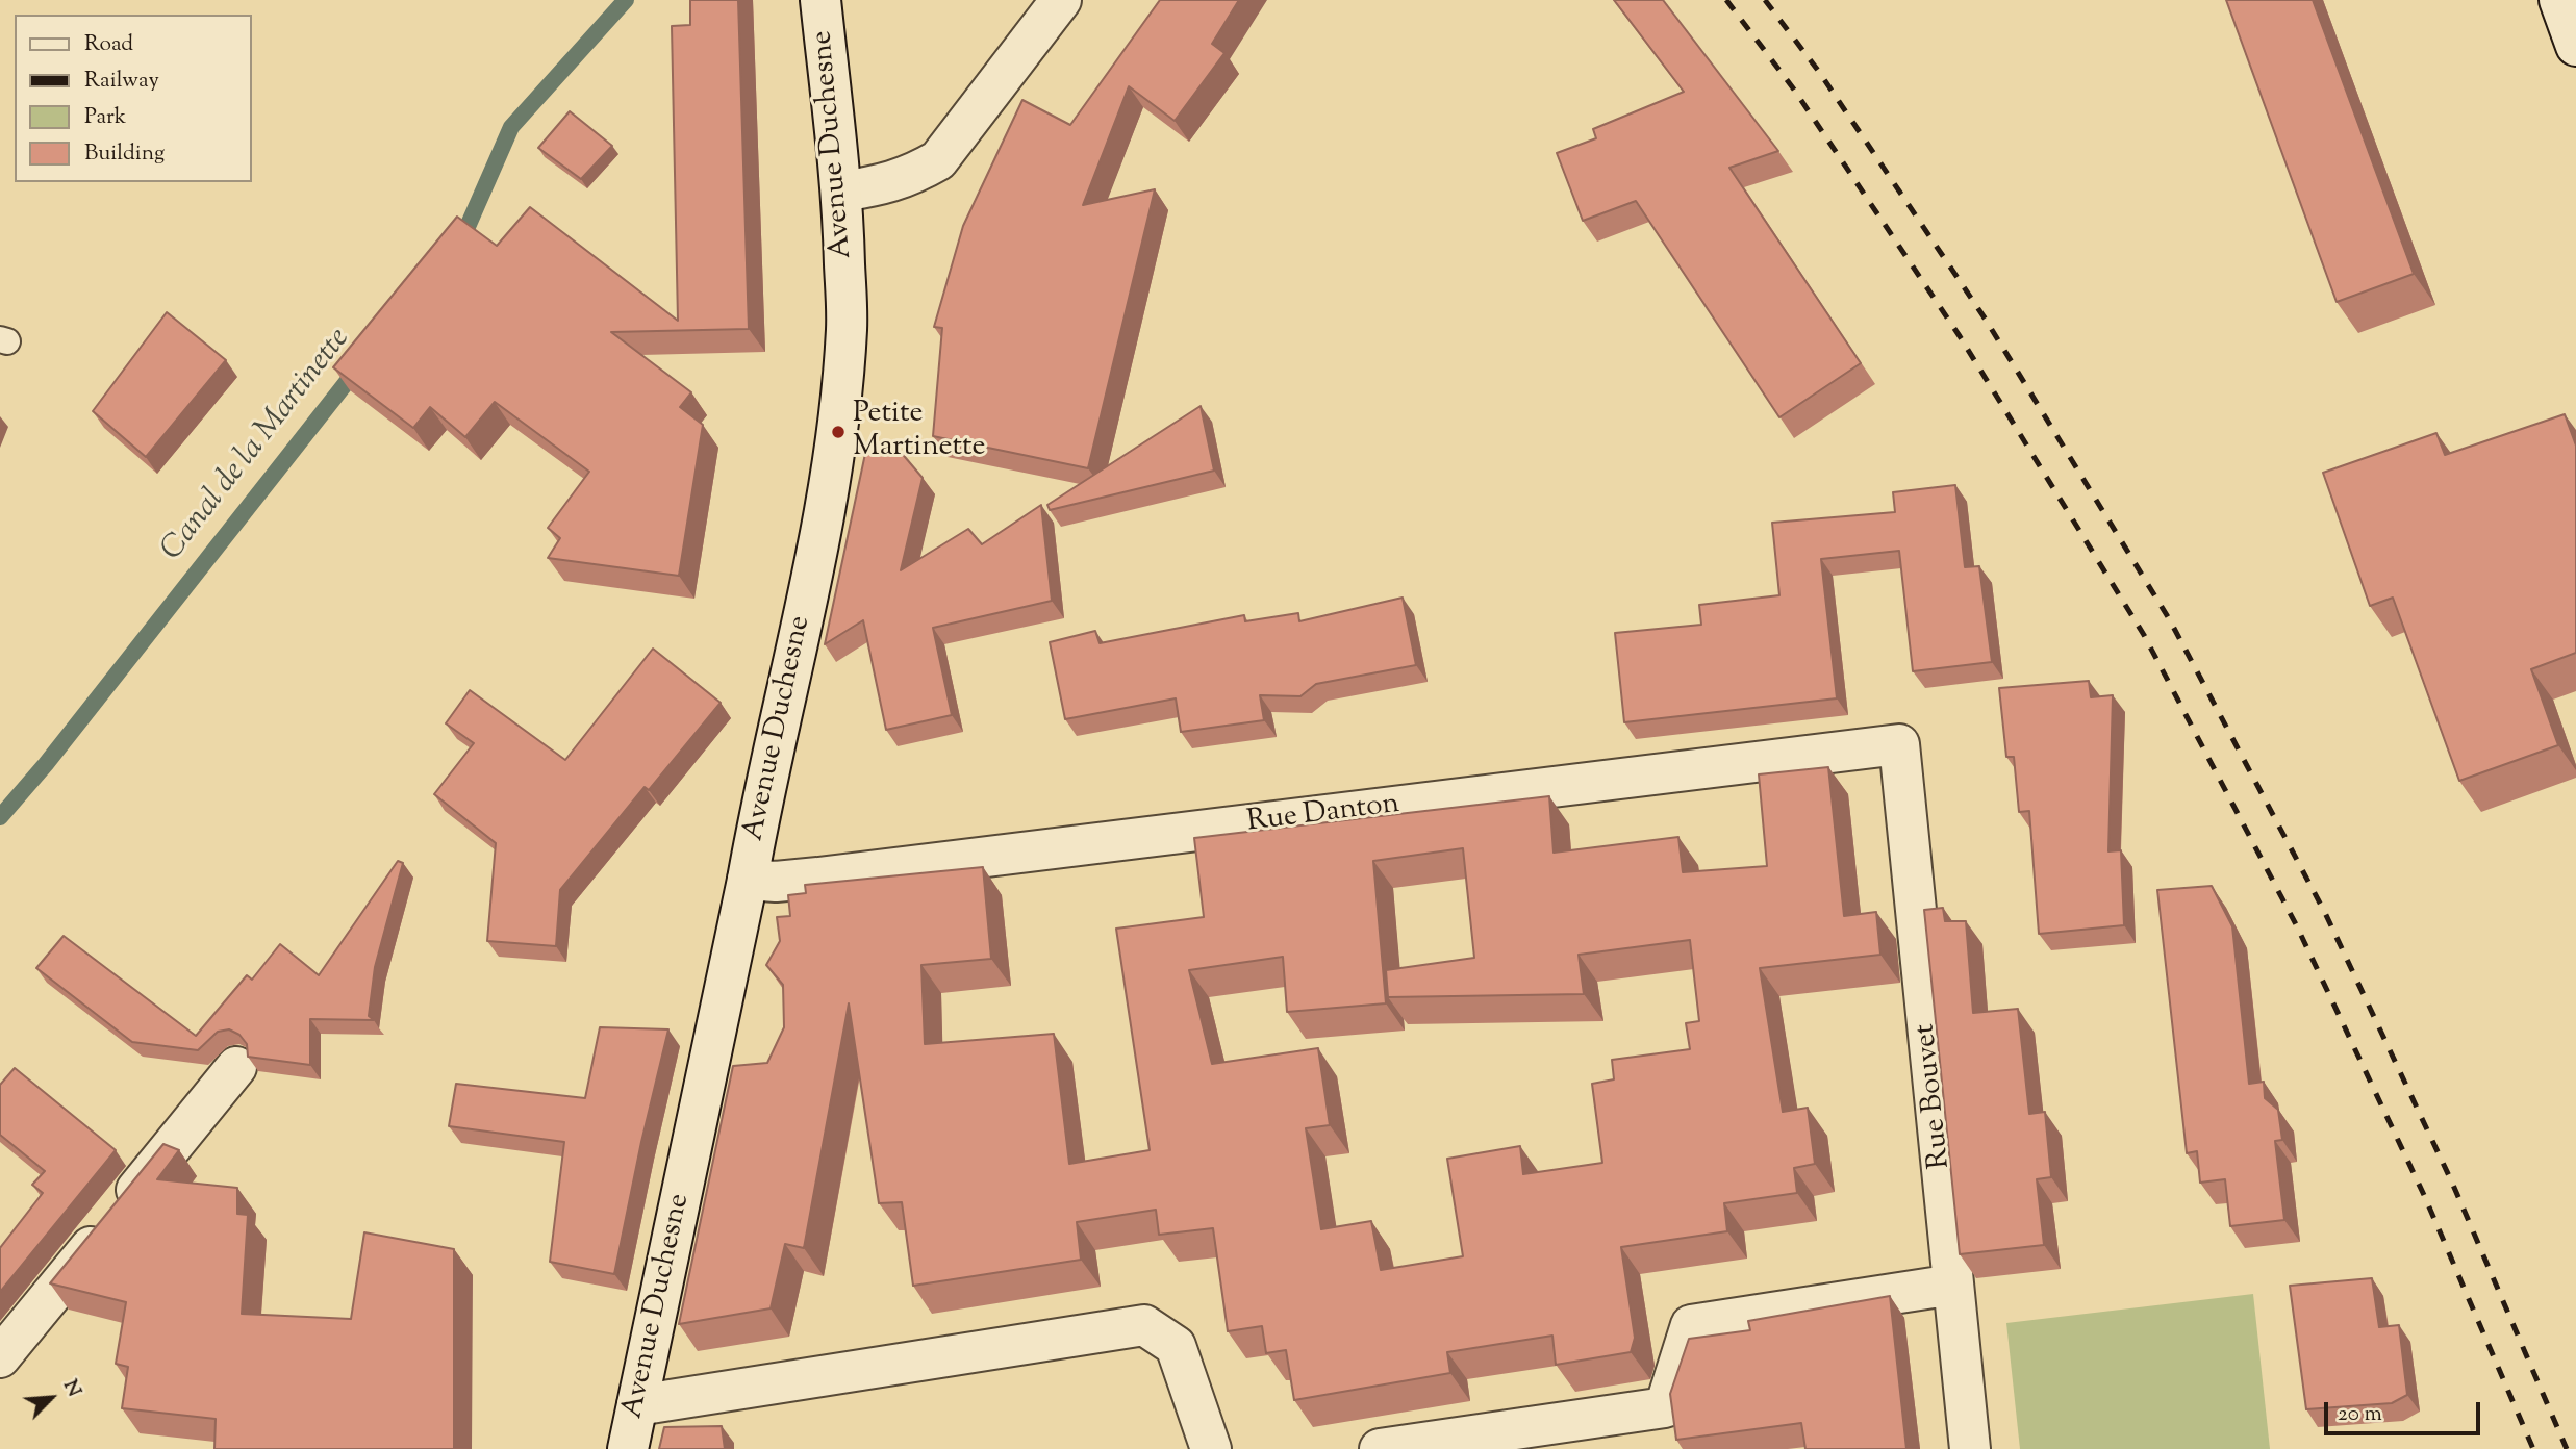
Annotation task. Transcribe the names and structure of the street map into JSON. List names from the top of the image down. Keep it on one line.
{"streets":{"street":["Avenue Duchesne","Rue Danton","Rue Bouvet"]},"crossings":[["Avenue Duchesne","Rue Danton"],["Rue Danton","Rue Bouvet"]],"water":["Canal de la Martinette"],"places":["Petite Martinette"],"legend":["Road","Railway","Park","Building"],"scale_bar":"20 m","north":"top right"}
